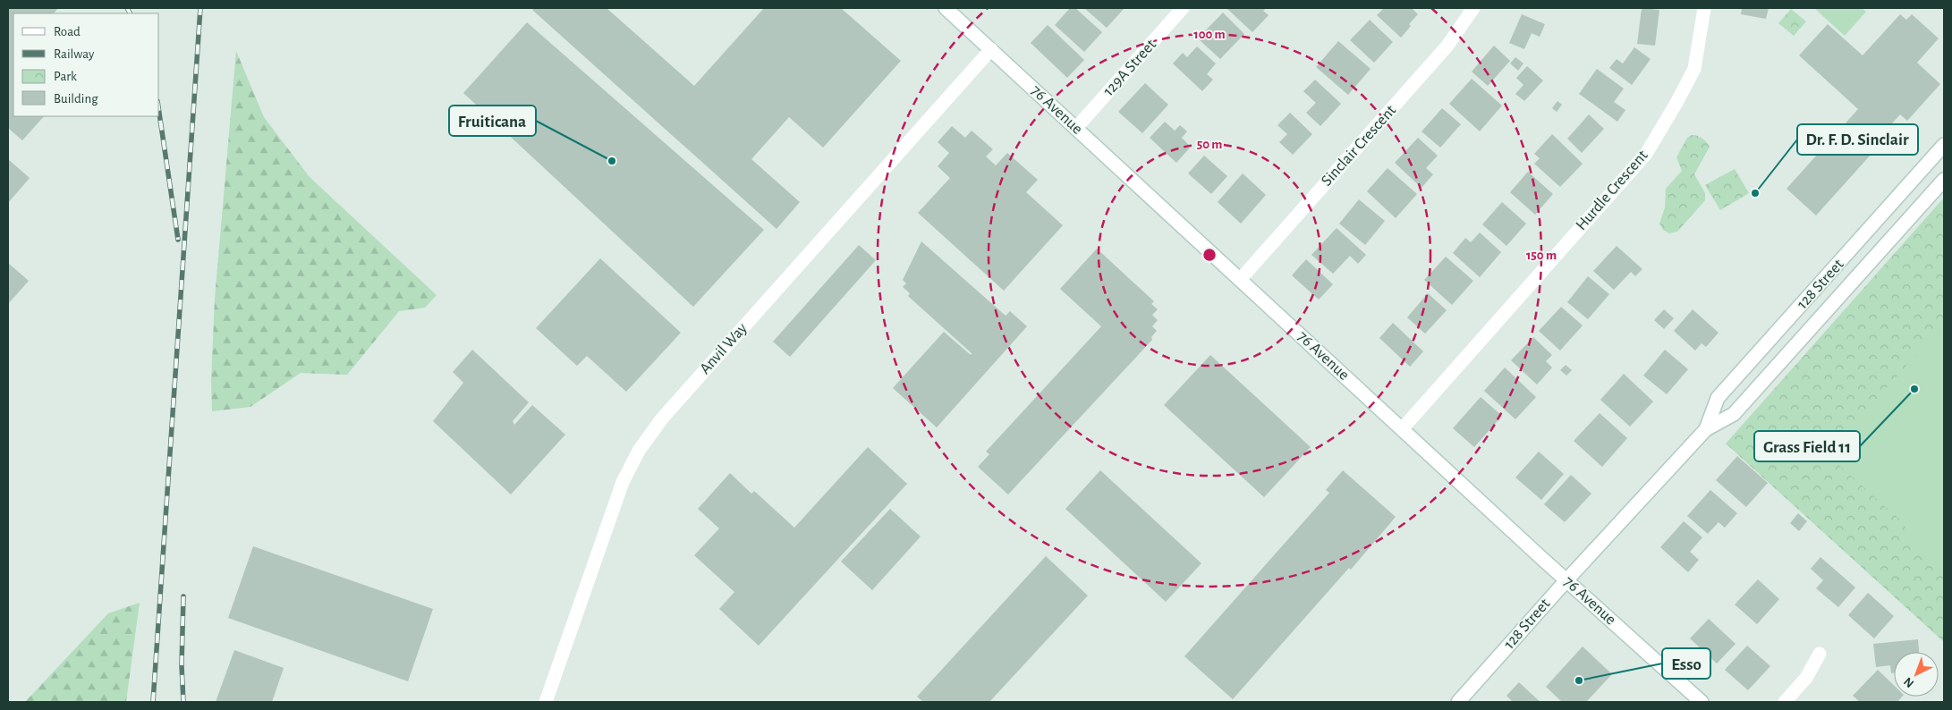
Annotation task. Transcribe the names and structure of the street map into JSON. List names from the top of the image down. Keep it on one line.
{"streets":{"street":["129A Street","76 Avenue","Sinclair Crescent","Hurdle Crescent","128 Street","Anvil Way"]},"crossings":[["129A Street","76 Avenue"],["76 Avenue","Sinclair Crescent"],["76 Avenue","Hurdle Crescent"],["76 Avenue","128 Street"],["76 Avenue","Anvil Way"]],"places":["Fruiticana","Dr. F. D. Sinclair","Grass Field 11","Esso"],"legend":["Road","Railway","Park","Building"],"north":"bottom left","rings":["100 m","50 m","150 m"]}
